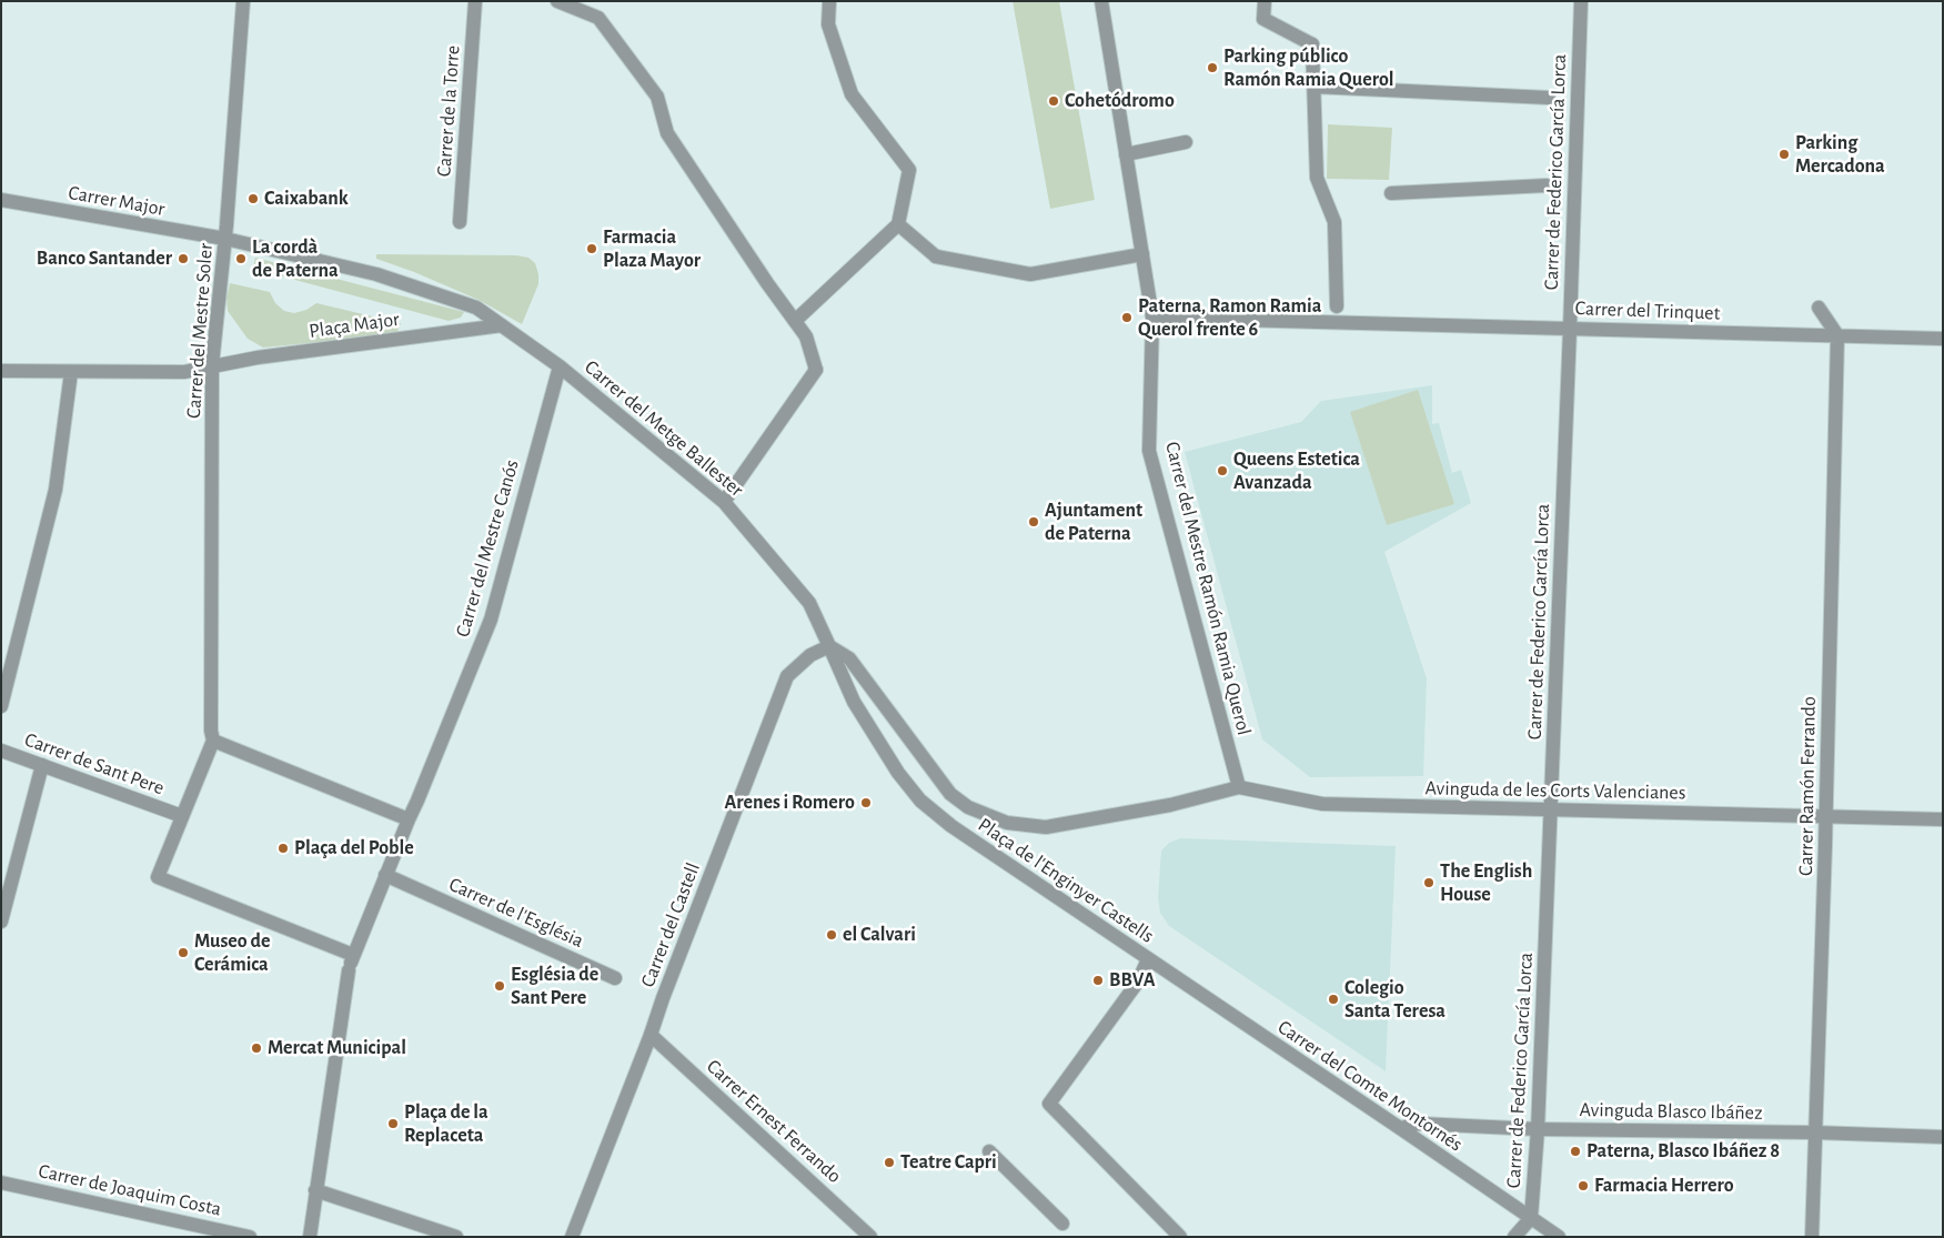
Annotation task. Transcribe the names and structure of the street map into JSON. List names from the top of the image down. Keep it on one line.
{"streets":{"street":["Carrer de la Torre","Carrer de Federico García Lorca","Carrer Major","Carrer del Trinquet","Plaça Major","Carrer del Mestre Soler","Carrer del Metge Ballester","Carrer del Mestre Canós","Carrer del Mestre Ramón Ramia Querol","Carrer de Sant Pere","Carrer Ramón Ferrando","Avinguda de les Corts Valencianes","Plaça de l'Enginyer Castells","Carrer de l'Església","Carrer del Castell","Carrer del Comte Montornés","Avinguda Blasco Ibáñez","Carrer Ernest Ferrando","Carrer de Joaquim Costa"]},"crossings":[["Carrer de Federico García Lorca","Carrer del Trinquet"],["Carrer de Federico García Lorca","Avinguda de les Corts Valencianes"],["Carrer de Federico García Lorca","Carrer del Comte Montornés"],["Carrer de Federico García Lorca","Avinguda Blasco Ibáñez"],["Carrer Major","Plaça Major"],["Carrer Major","Carrer del Mestre Soler"],["Carrer del Trinquet","Carrer del Mestre Ramón Ramia Querol"],["Carrer del Trinquet","Carrer Ramón Ferrando"],["Plaça Major","Carrer del Mestre Soler"],["Plaça Major","Carrer del Metge Ballester"],["Carrer del Metge Ballester","Carrer del Mestre Canós"],["Carrer del Metge Ballester","Plaça de l'Enginyer Castells"],["Carrer del Metge Ballester","Carrer del Castell"],["Carrer del Mestre Ramón Ramia Querol","Avinguda de les Corts Valencianes"],["Carrer Ramón Ferrando","Avinguda de les Corts Valencianes"],["Carrer Ramón Ferrando","Avinguda Blasco Ibáñez"],["Avinguda de les Corts Valencianes","Plaça de l'Enginyer Castells"],["Plaça de l'Enginyer Castells","Carrer del Comte Montornés"],["Carrer del Castell","Carrer Ernest Ferrando"],["Carrer del Comte Montornés","Avinguda Blasco Ibáñez"]],"places":["Parking público Ramón Ramia Querol","Cohetódromo","Parking Mercadona","Caixabank","Farmacia Plaza Mayor","Banco Santander","La cordà de Paterna","Paterna, Ramon Ramia Querol frente 6","Queens Estetica Avanzada","Ajuntament de Paterna","Arenes i Romero","Plaça del Poble","The English House","el Calvari","Museo de Cerámica","BBVA","Església de Sant Pere","Colegio Santa Teresa","Mercat Municipal","Plaça de la Replaceta","Paterna, Blasco Ibáñez 8","Teatre Capri","Farmacia Herrero"]}
